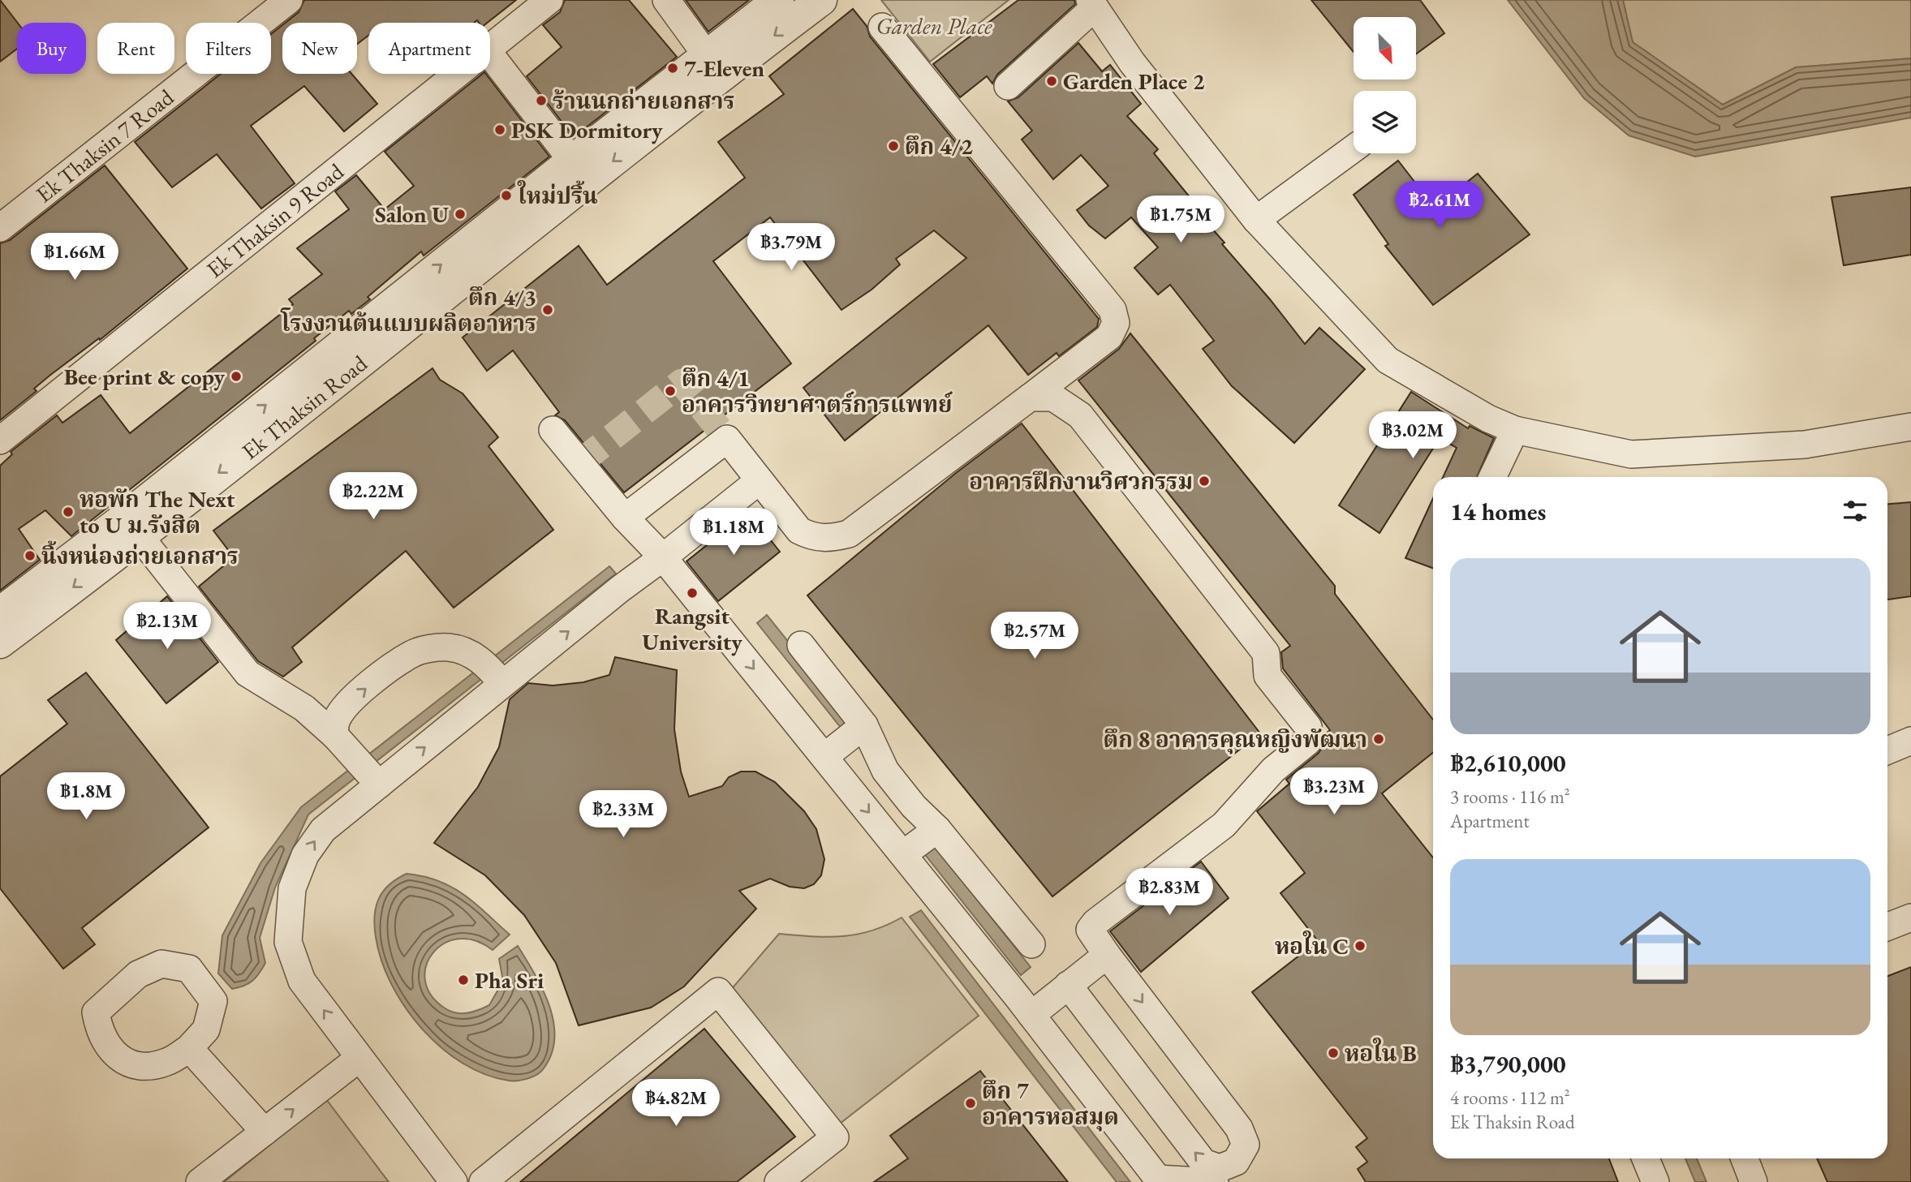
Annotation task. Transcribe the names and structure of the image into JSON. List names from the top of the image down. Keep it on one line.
{"streets":{"street":["Ek Thaksin 7 Road","Ek Thaksin 9 Road","Ek Thaksin Road"]},"parks":["Garden Place"],"places":["7-Eleven","Garden Place 2","ร้านนกถ่ายเอกสาร","PSK Dormitory","ตึก 4/2","ใหม่ปริ้น","Salon U","ตึก 4/3 โรงงานต้นแบบผลิตอาหาร","Bee print & copy","ตึก 4/1 อาคารวิทยาศาตร์การแพทย์","อาคารฝึกงานวิศวกรรม","หอพัก The Next to U ม.รังสิต","นิ้งหน่องถ่ายเอกสาร","Rangsit University","ตึก 8 อาคารคุณหญิงพัฒนา","หอใน C","Pha Sri","หอใน B","ตึก 7 อาคารหอสมุด"],"north":"bottom right","page":{"chip":["Buy","Rent","Filters","New","Apartment"],"price":["฿2.61M","฿1.75M","฿3.79M","฿1.66M","฿3.02M","฿2.22M","฿1.18M","฿2.13M","฿2.57M","฿3.23M","฿1.8M","฿2.33M","฿2.83M","฿4.82M"],"heading":"14 homes","list":[{"name":"฿2,610,000","note":"3 rooms · 116 m² · Apartment"},{"name":"฿3,790,000","note":"4 rooms · 112 m² · Ek Thaksin Road"}]}}
